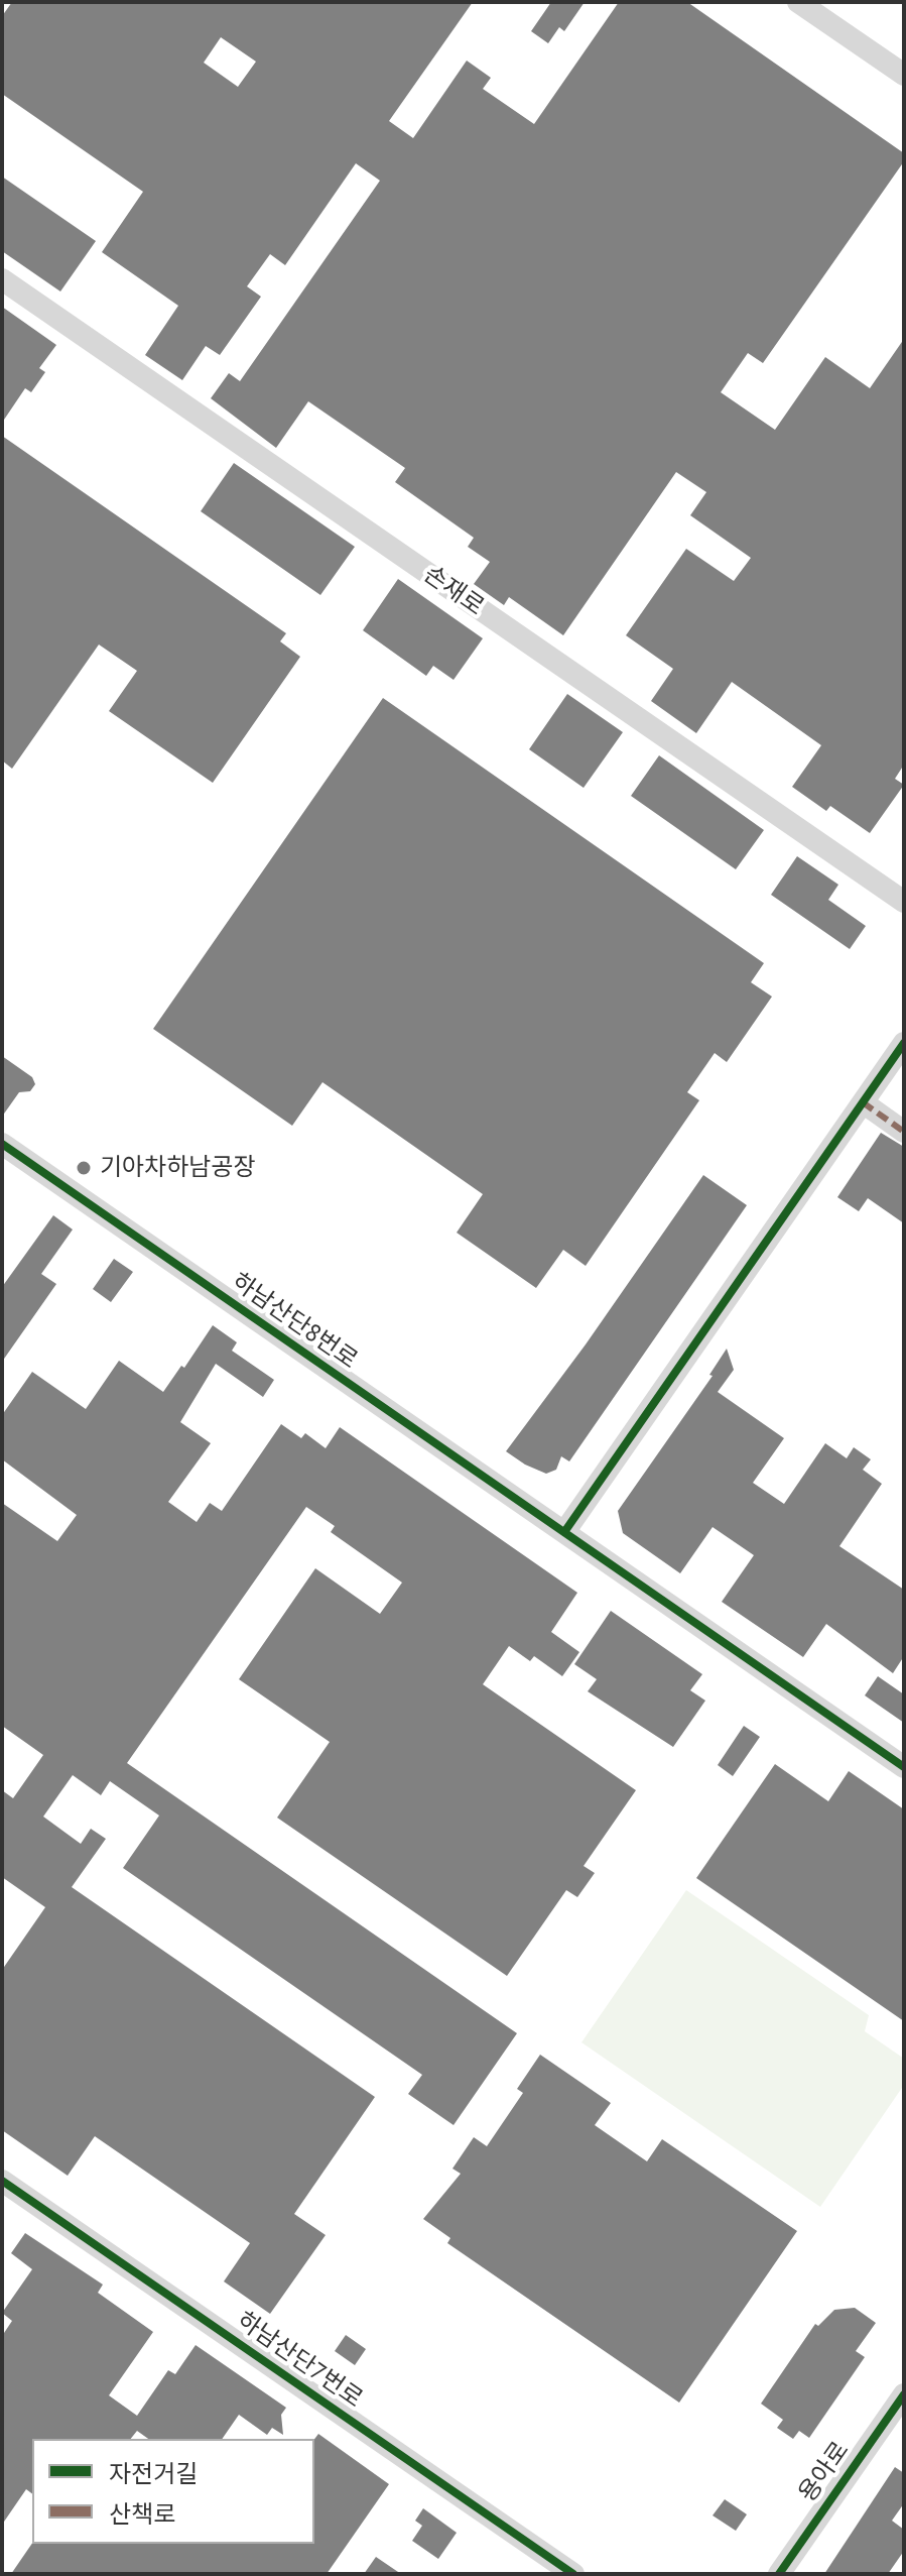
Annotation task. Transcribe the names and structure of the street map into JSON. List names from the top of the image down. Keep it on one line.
{"streets":{"street":["손재로","하남산단8번로","하남산단7번로","용아로"]},"places":["기아차하남공장"],"legend":["자전거길","산책로"]}
